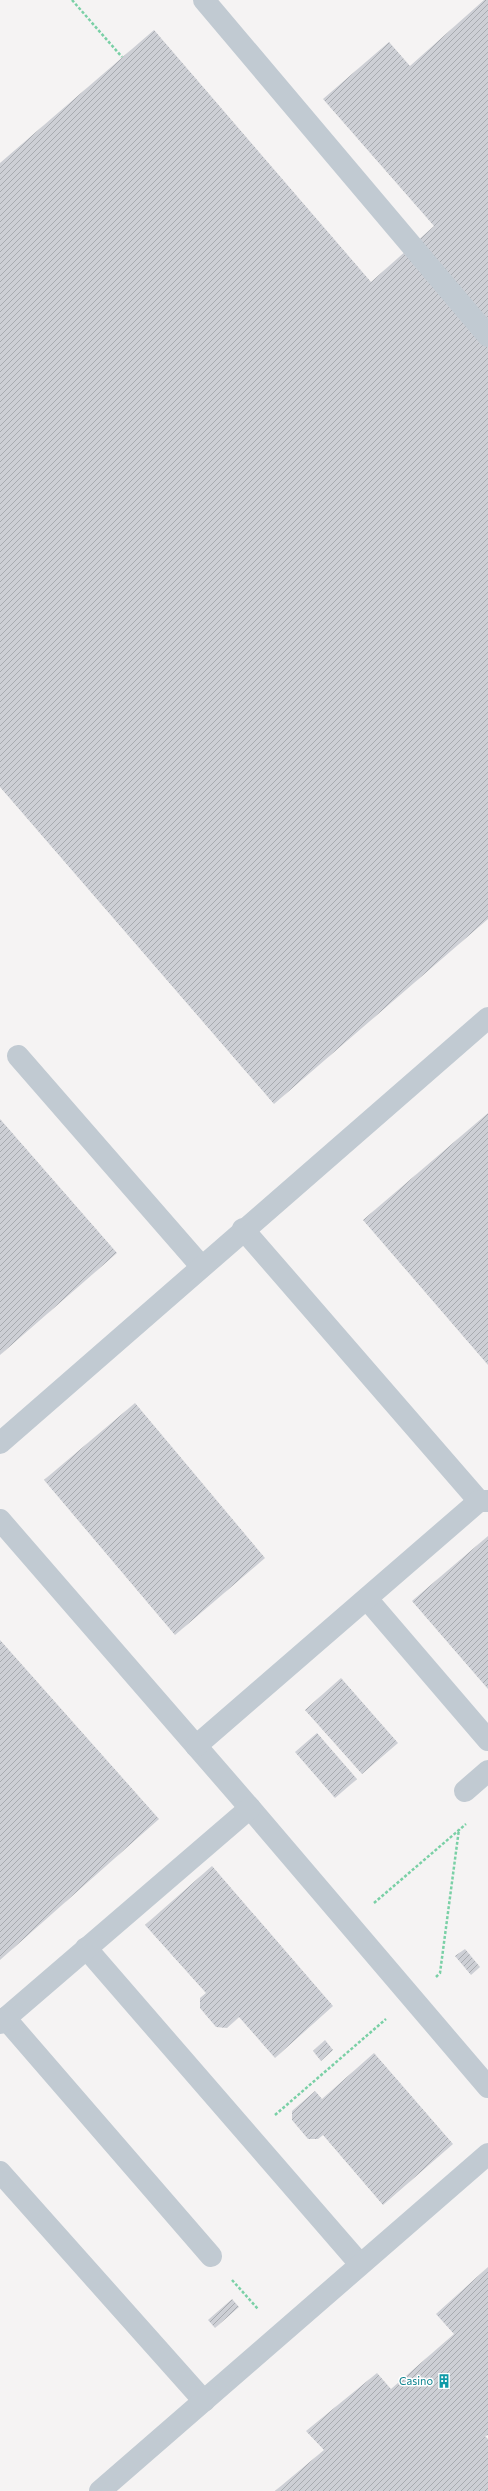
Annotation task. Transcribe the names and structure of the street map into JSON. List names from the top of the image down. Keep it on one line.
{"places":{"building":["Casino"]}}
